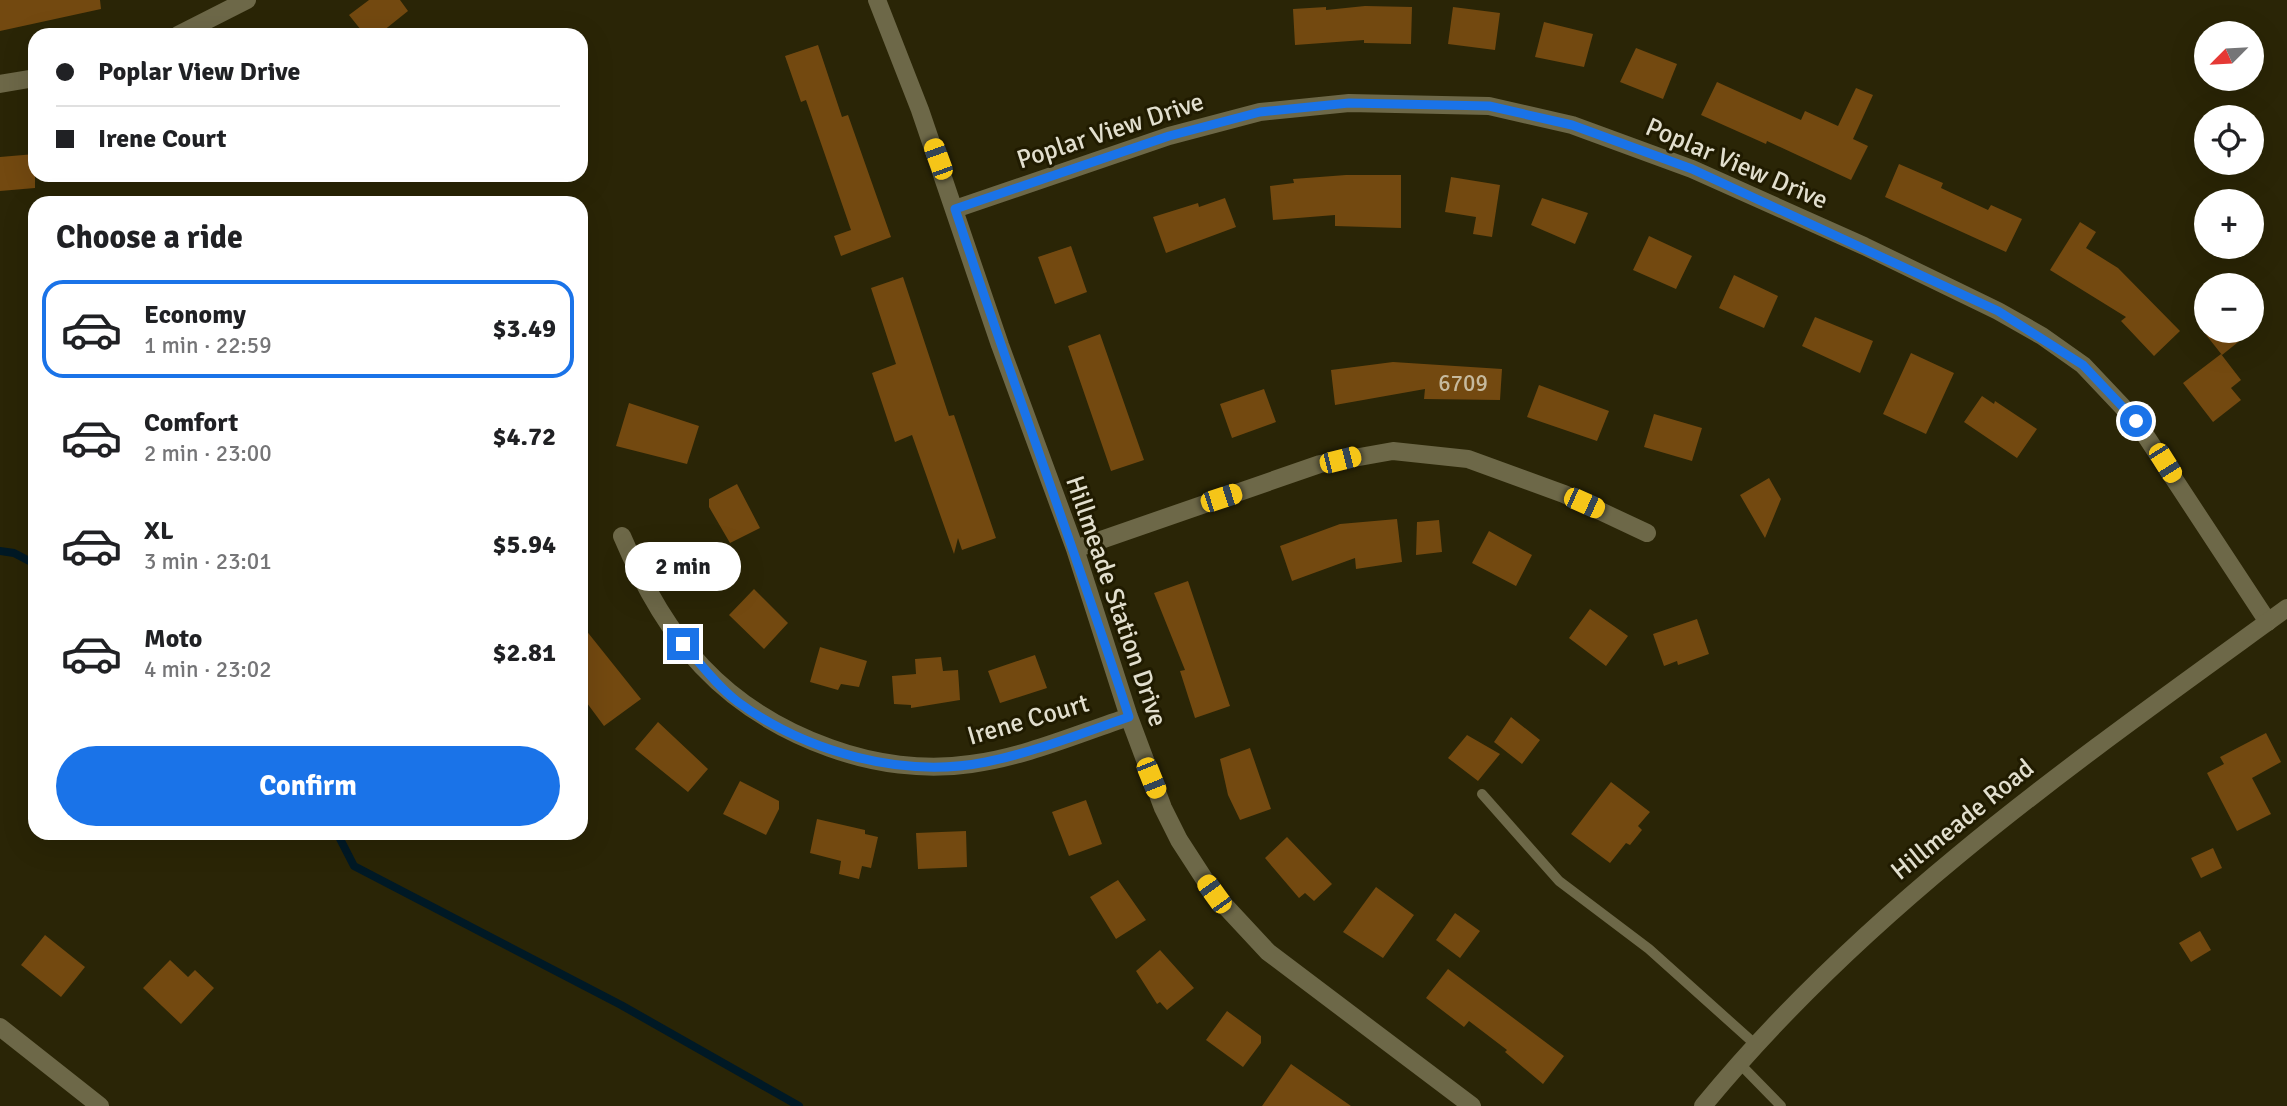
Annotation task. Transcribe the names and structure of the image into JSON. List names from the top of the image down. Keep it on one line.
{"streets":{"street":["Poplar View Drive","Hillmeade Station Drive","Irene Court","Hillmeade Road"]},"crossings":[["Poplar View Drive","Hillmeade Station Drive"],["Poplar View Drive","Hillmeade Road"],["Hillmeade Station Drive","Irene Court"]],"house_numbers":["6709"],"north":"bottom left","page":{"map_buttons":["+","−"],"banner":["Poplar View Drive","Irene Court"],"heading":"Choose a ride","list":[{"name":"Economy","note":"1 min · 22:59","value":"$3.49"},{"name":"Comfort","note":"2 min · 23:00","value":"$4.72"},{"name":"XL","note":"3 min · 23:01","value":"$5.94"},{"name":"Moto","note":"4 min · 23:02","value":"$2.81"}],"bubble":"2 min","buttons":"Confirm"}}
